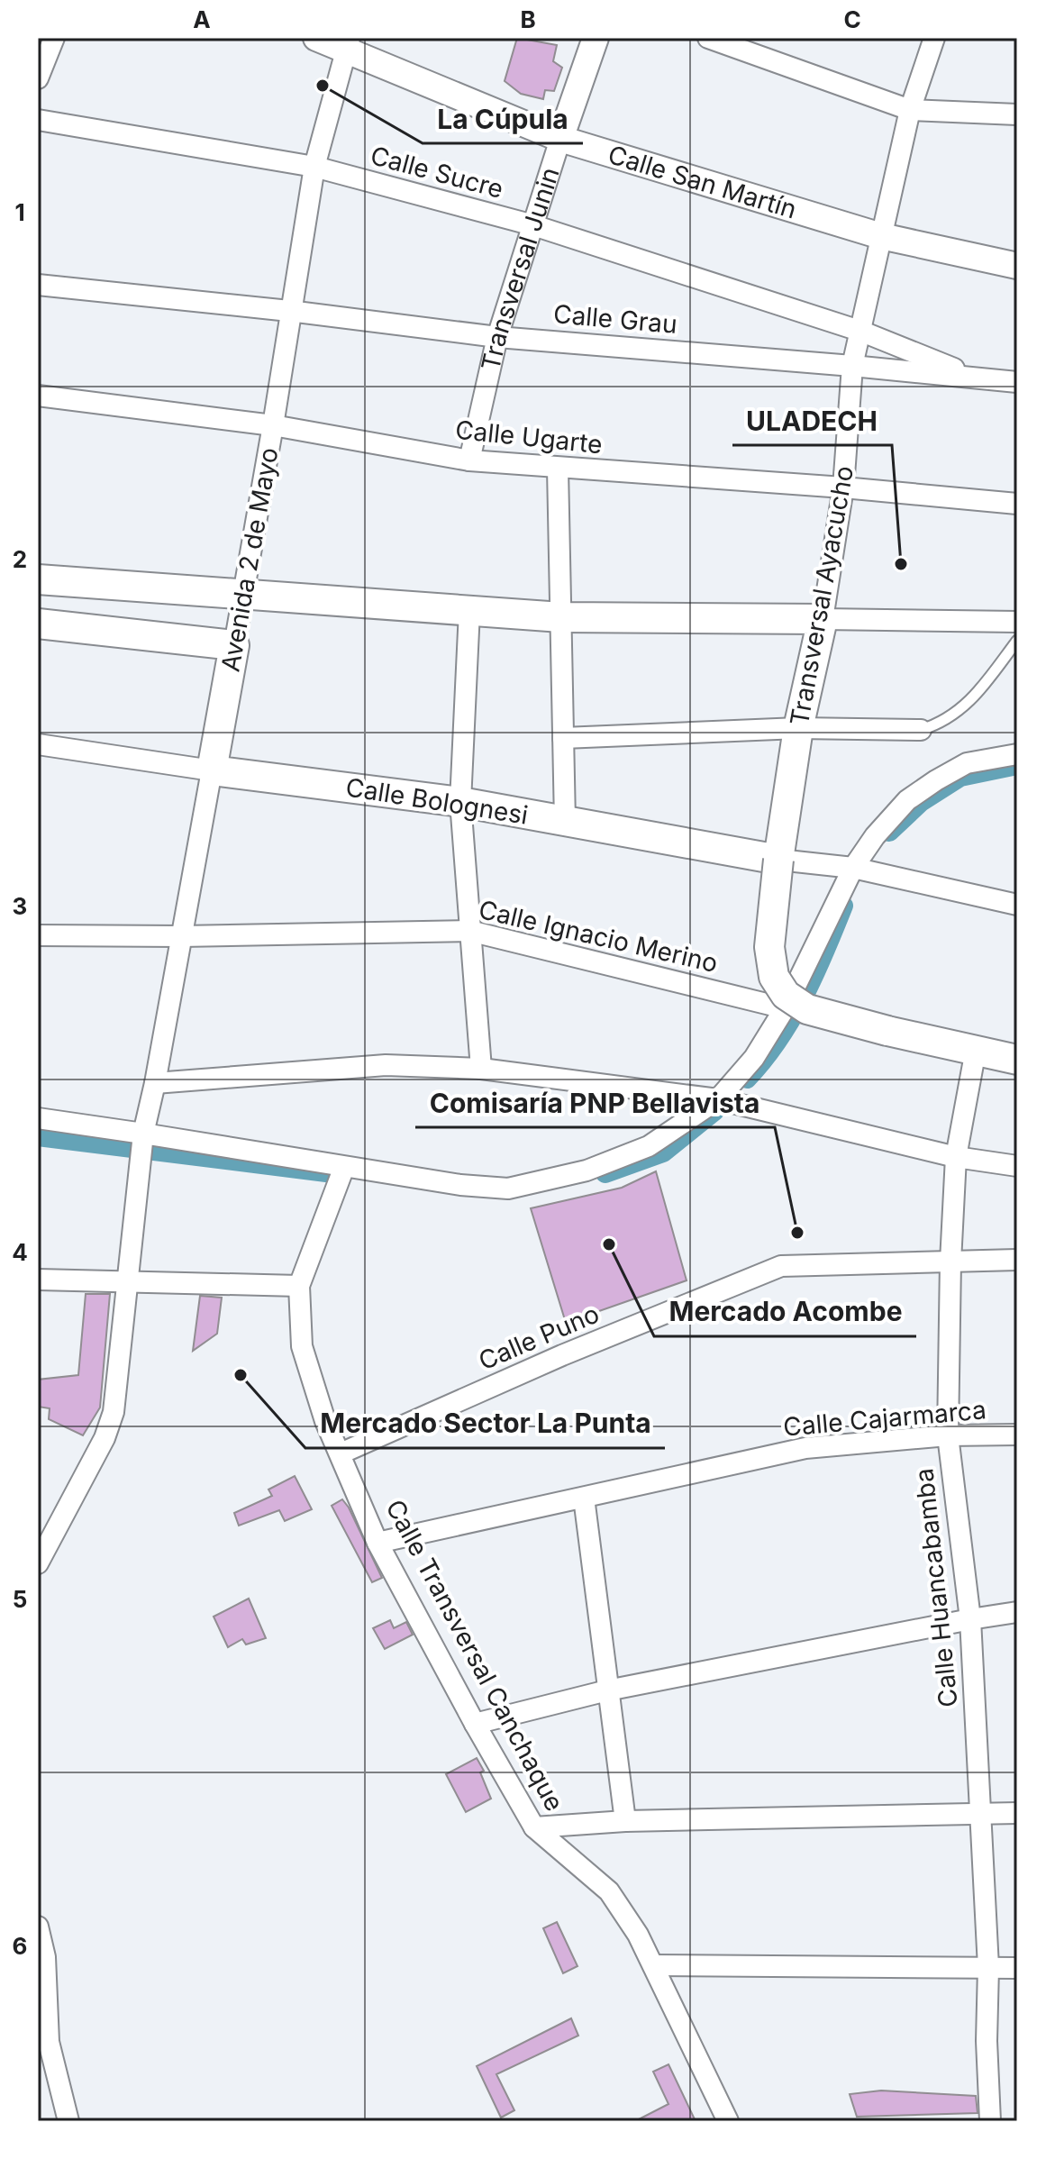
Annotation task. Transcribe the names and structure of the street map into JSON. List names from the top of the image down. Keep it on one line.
{"streets":{"main road":["Avenida 2 de Mayo","Transversal Ayacucho","Calle Bolognesi"],"street":["Calle Sucre","Calle San Martín","Transversal Junin","Calle Grau","Calle Ugarte","Calle Ignacio Merino","Calle Puno","Calle Cajarmarca","Calle Huancabamba","Calle Transversal Canchaque"]},"crossings":[["Calle Sucre","Transversal Junin"],["Calle Sucre","Calle Grau"],["Calle Sucre","Avenida 2 de Mayo"],["Calle Sucre","Transversal Ayacucho"],["Calle San Martín","Transversal Junin"],["Calle San Martín","Avenida 2 de Mayo"],["Calle San Martín","Transversal Ayacucho"],["Transversal Junin","Calle Grau"],["Transversal Junin","Calle Ugarte"],["Calle Grau","Avenida 2 de Mayo"],["Calle Grau","Transversal Ayacucho"],["Calle Ugarte","Avenida 2 de Mayo"],["Calle Ugarte","Transversal Ayacucho"],["Avenida 2 de Mayo","Calle Bolognesi"],["Avenida 2 de Mayo","Calle Ignacio Merino"],["Transversal Ayacucho","Calle Bolognesi"],["Transversal Ayacucho","Calle Huancabamba"],["Calle Puno","Calle Huancabamba"],["Calle Puno","Calle Transversal Canchaque"],["Calle Cajarmarca","Calle Huancabamba"],["Calle Cajarmarca","Calle Transversal Canchaque"]],"places":["La Cúpula","ULADECH","Comisaría PNP Bellavista","Mercado Acombe","Mercado Sector La Punta"],"grid":{"columns":["A","B","C"],"rows":["1","2","3","4","5","6"]}}
